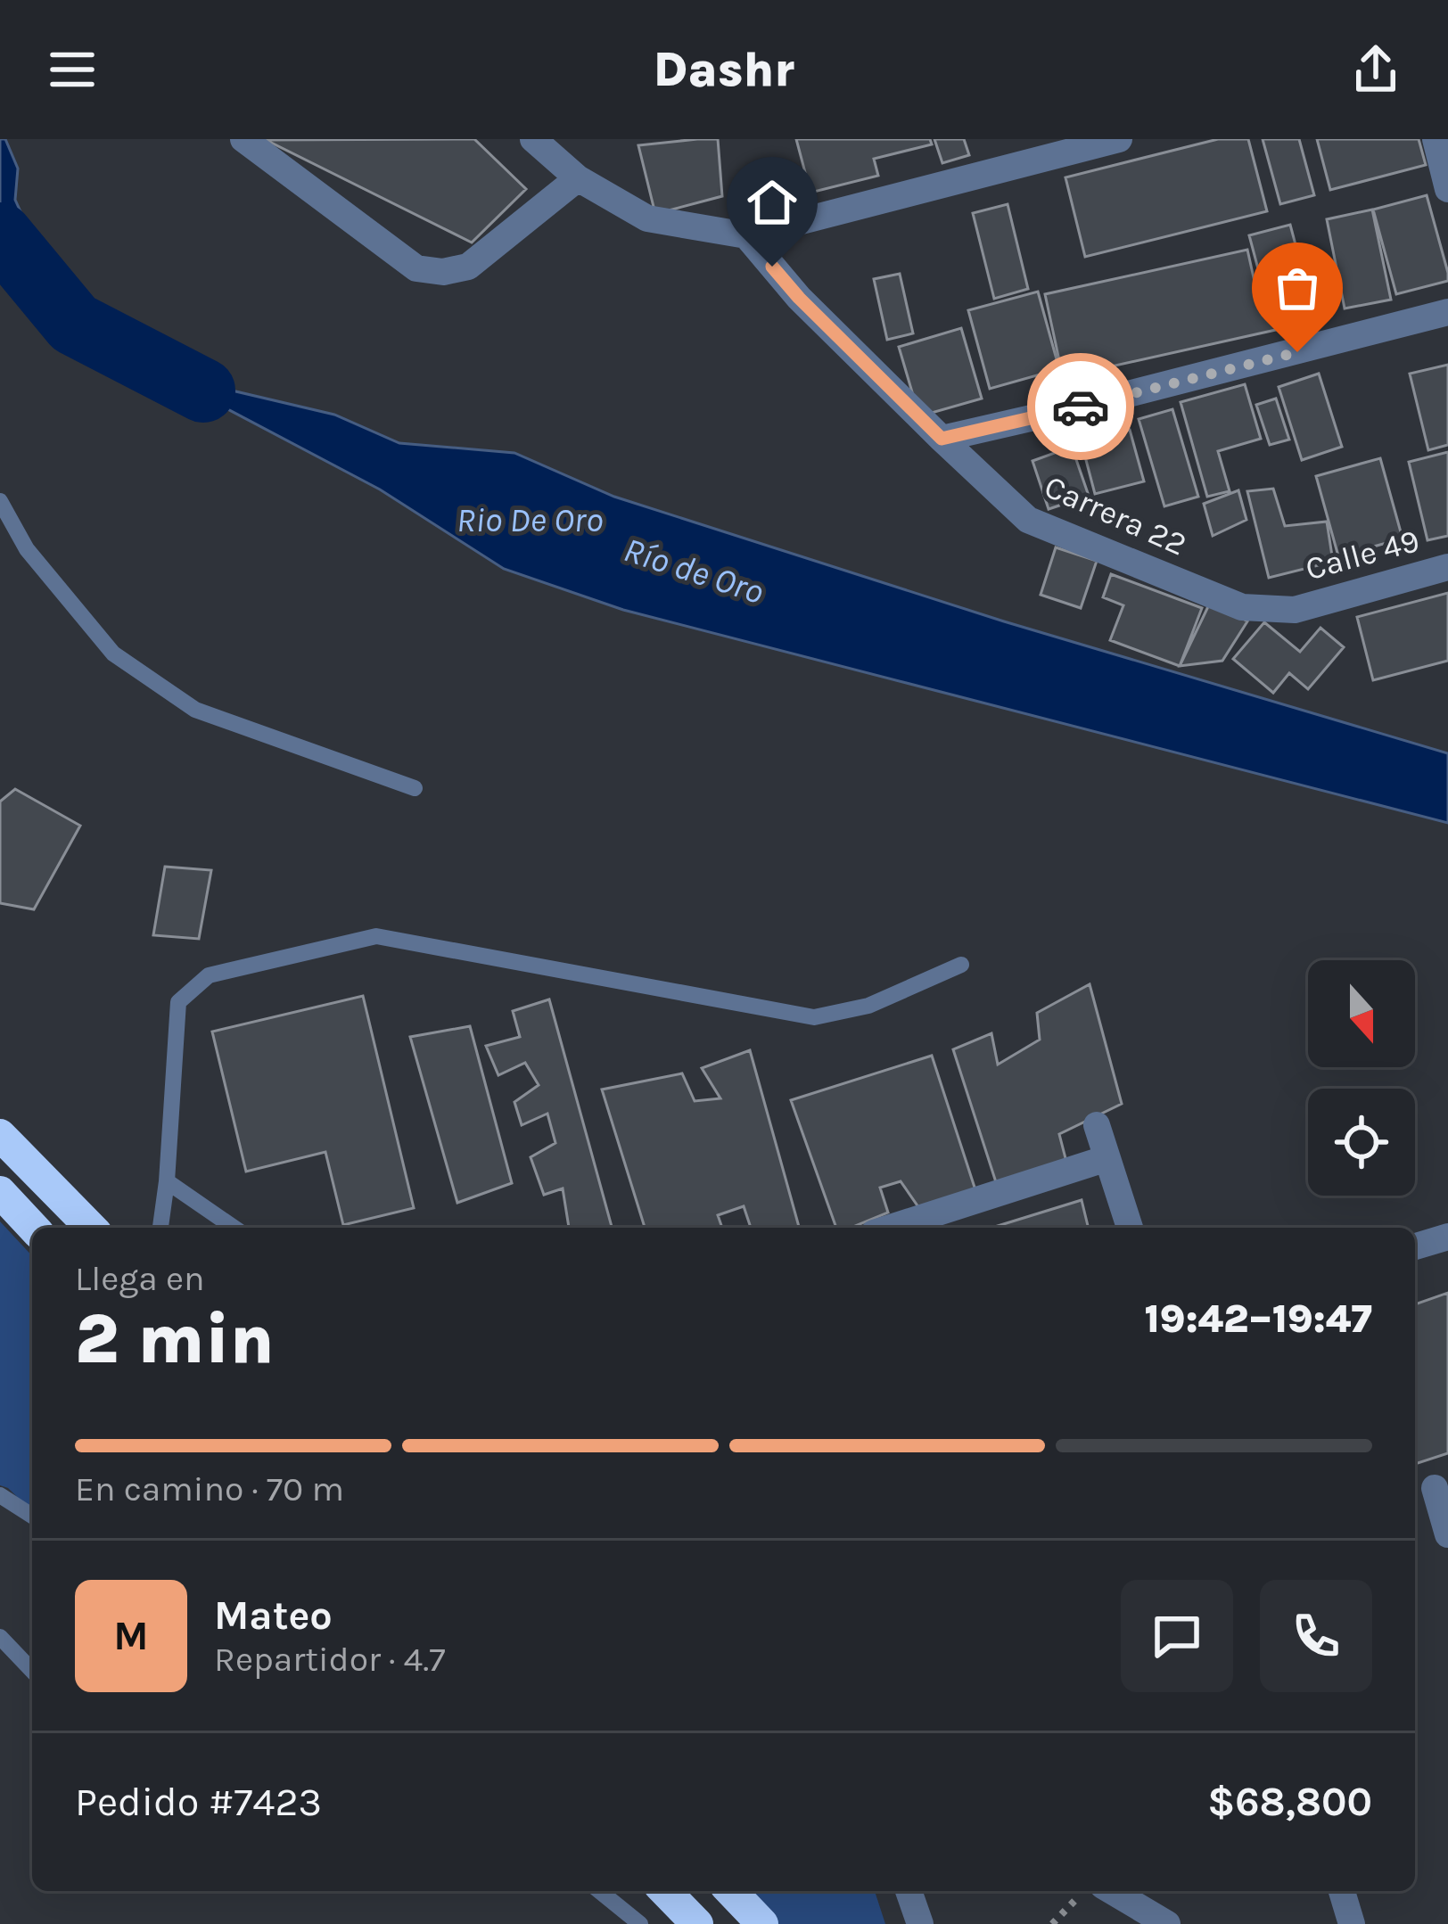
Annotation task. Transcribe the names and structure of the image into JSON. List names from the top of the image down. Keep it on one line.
{"streets":{"street":["Carrera 22","Calle 49"]},"crossings":[["Carrera 22","Calle 49"]],"water":["Rio De Oro","Río de Oro"],"north":"bottom","page":{"header":"Dashr","heading":["2 min","Llega en","19:42–19:47"],"panel":["Mateo","Repartidor · 4.7","Pedido #7423","$68,800"],"bar":"En camino · 70 m","round":"M"}}
